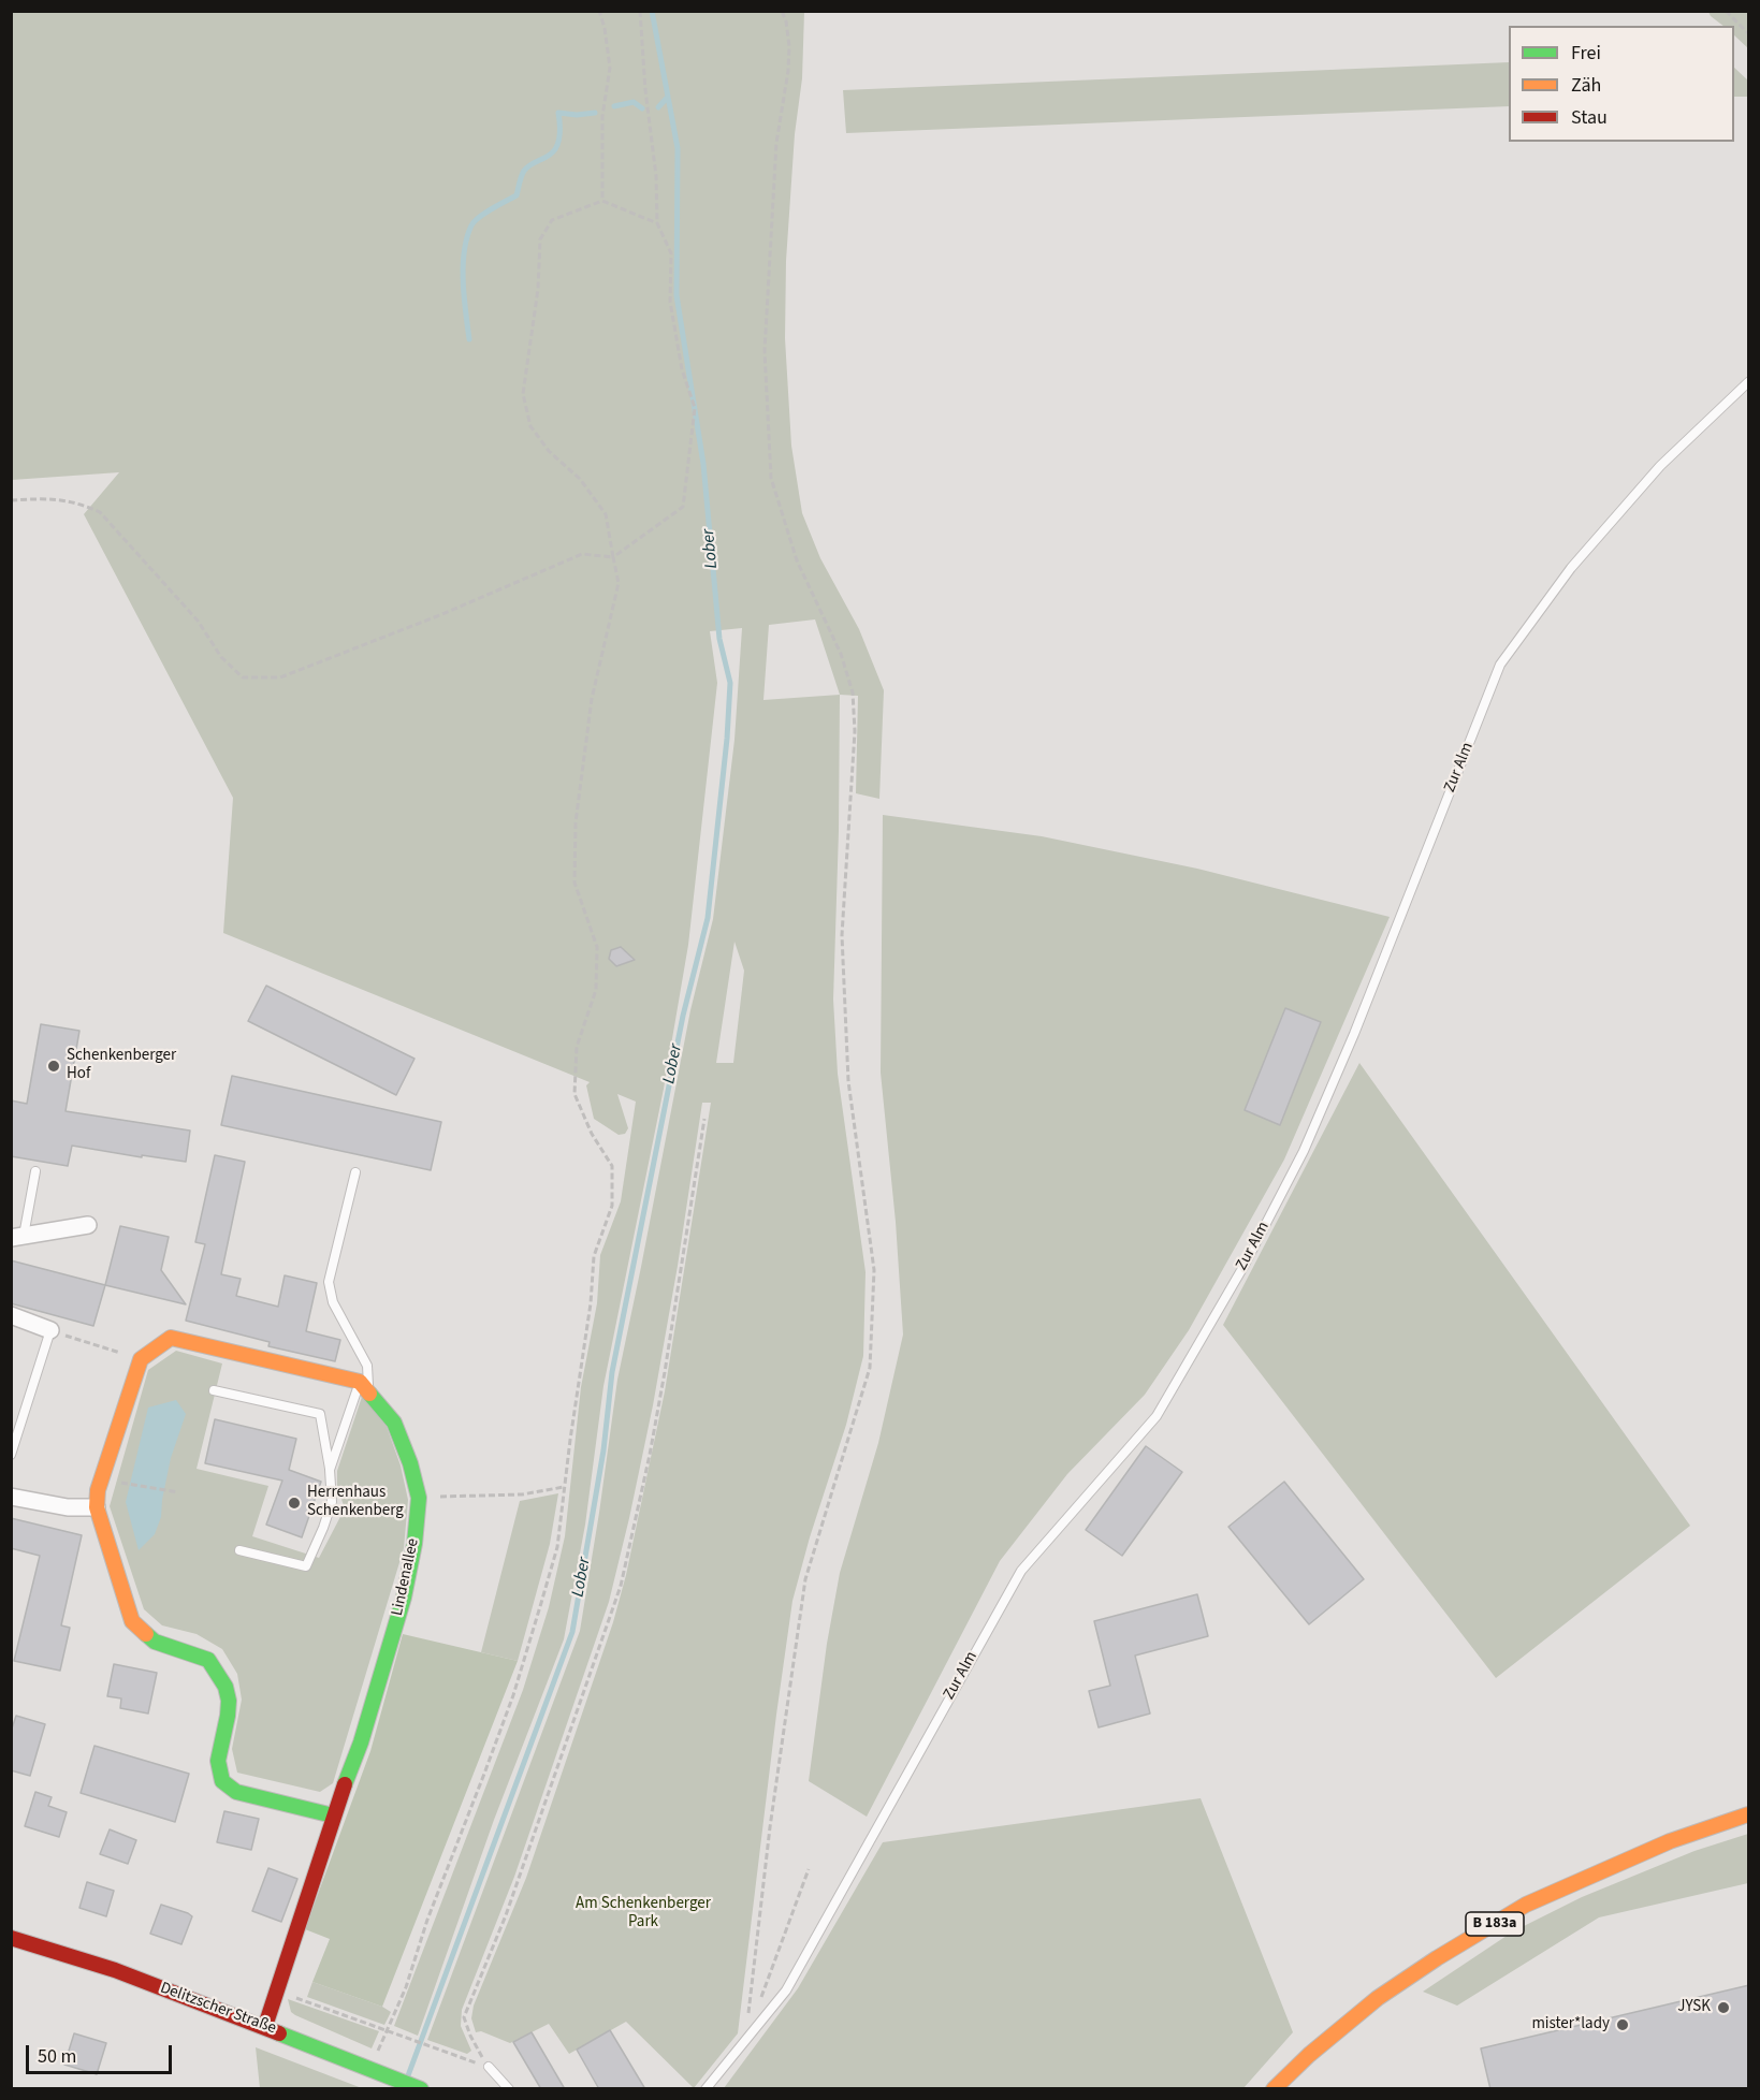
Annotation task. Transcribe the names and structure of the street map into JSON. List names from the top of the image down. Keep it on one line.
{"streets":{"street":["Lindenallee","B 183a","Delitzscher Straße"],"lane":["Zur Alm"]},"crossings":[["Lindenallee","Delitzscher Straße"]],"water":["Lober"],"parks":["Am Schenkenberger Park"],"places":["Schenkenberger Hof","Herrenhaus Schenkenberg","JYSK","mister*lady"],"legend":["Frei","Zäh","Stau"],"scale_bar":"50 m"}
